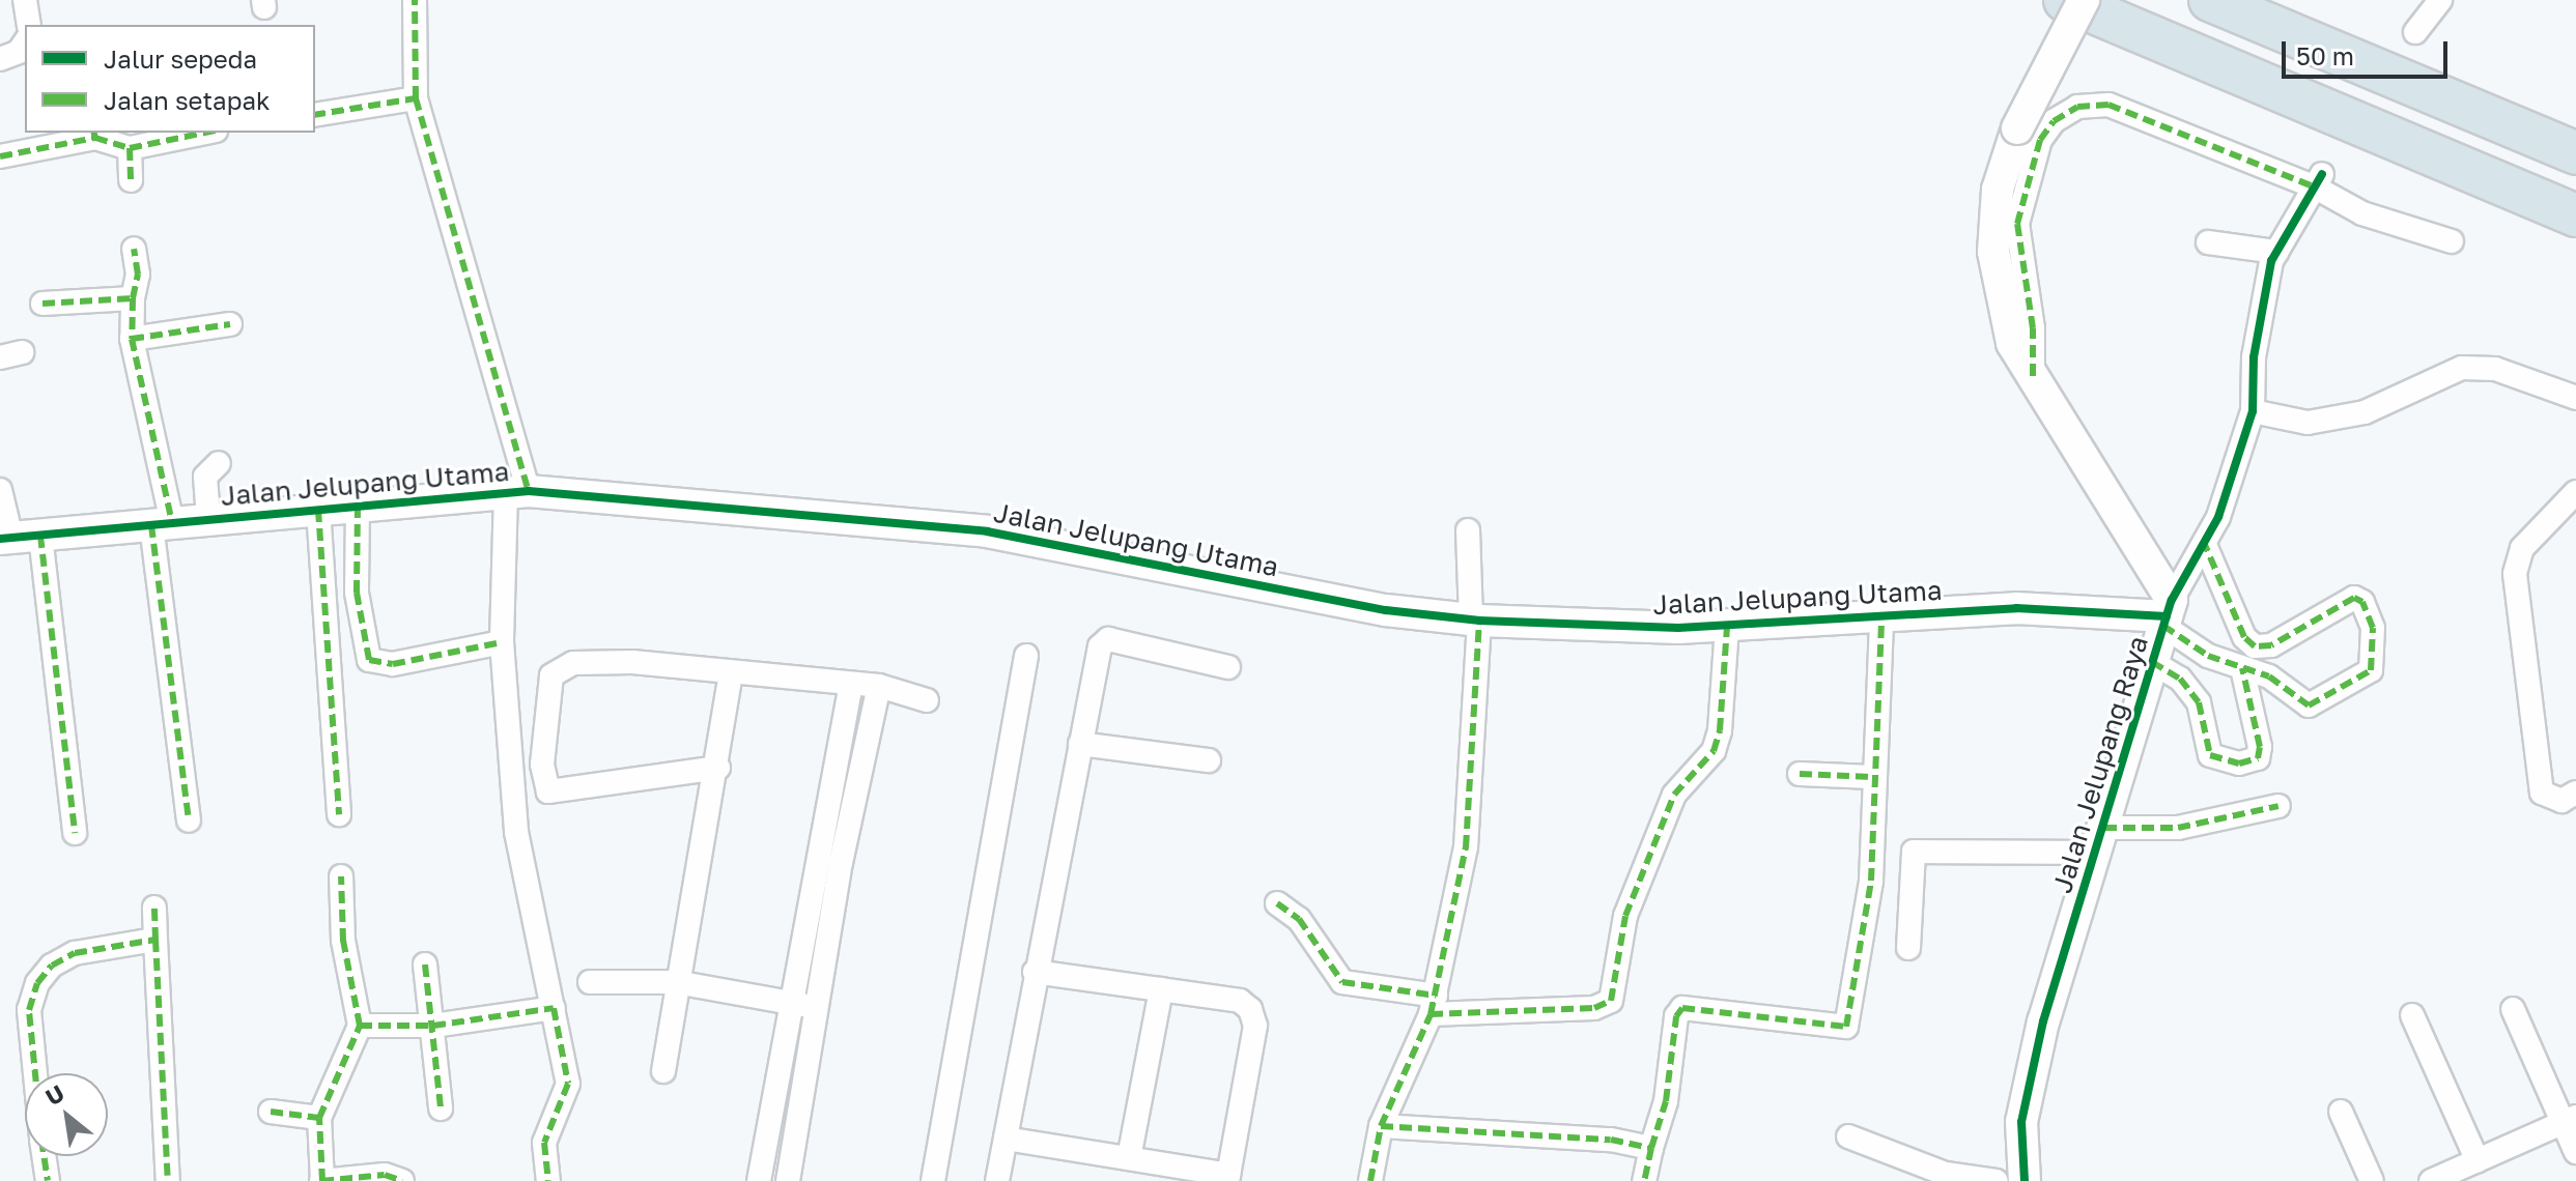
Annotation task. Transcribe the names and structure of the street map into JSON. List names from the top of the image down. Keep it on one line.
{"streets":{"street":["Jalan Jelupang Utama","Jalan Jelupang Raya"]},"crossings":[["Jalan Jelupang Utama","Jalan Jelupang Raya"]],"legend":["Jalur sepeda","Jalan setapak"],"scale_bar":"50 m","north":"top left"}
